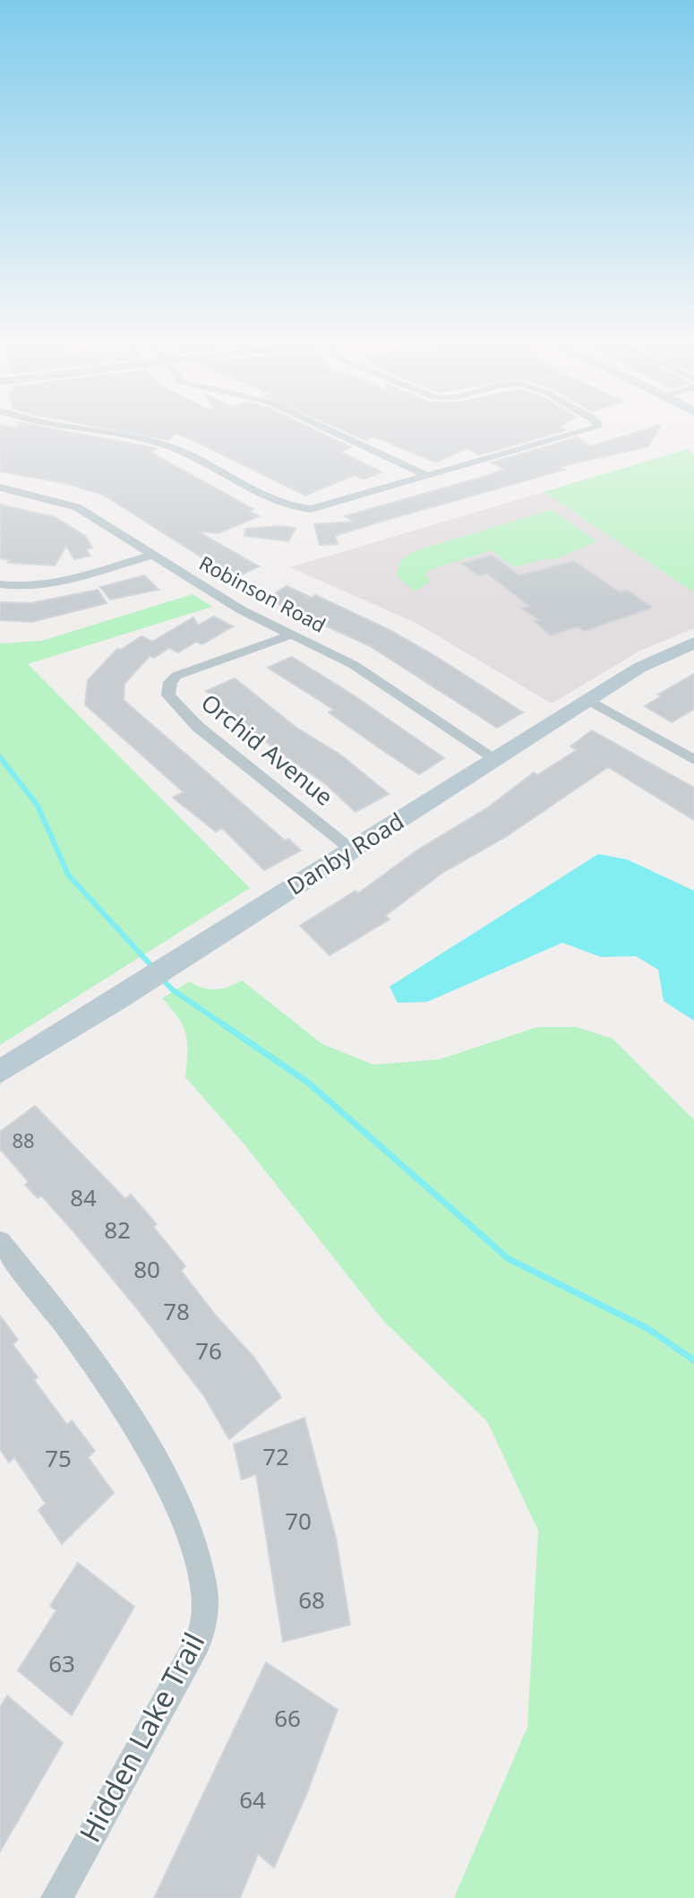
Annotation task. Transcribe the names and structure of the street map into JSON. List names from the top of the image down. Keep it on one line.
{"streets":{"street":["Robinson Road","Orchid Avenue","Danby Road","Hidden Lake Trail"]},"crossings":[["Robinson Road","Orchid Avenue"],["Robinson Road","Danby Road"],["Orchid Avenue","Danby Road"]],"house_numbers":["88","84","82","80","78","76","72","75","70","68","63","66","64"]}
